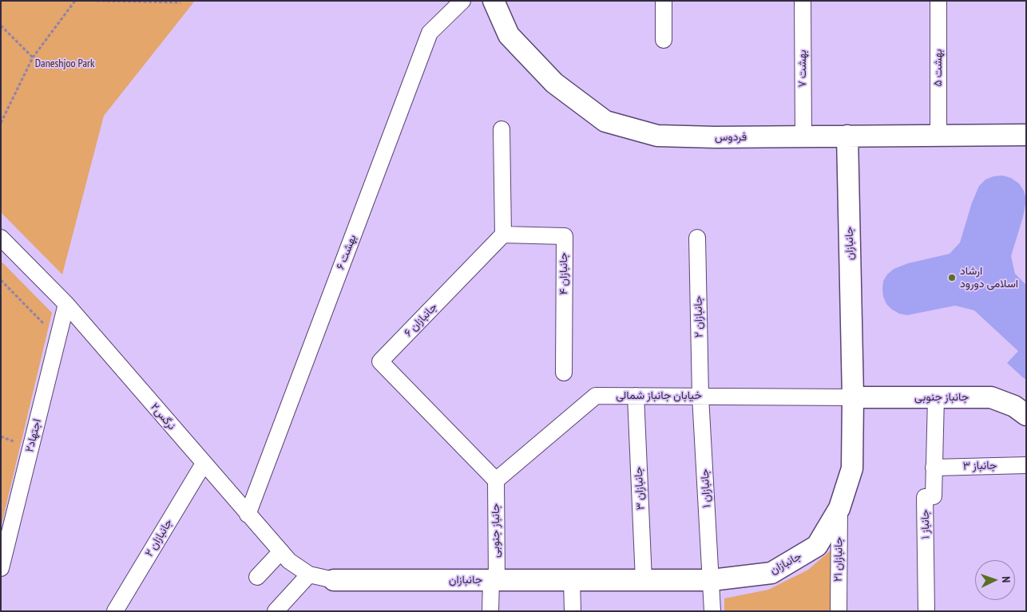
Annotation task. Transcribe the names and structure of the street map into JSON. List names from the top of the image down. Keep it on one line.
{"streets":{"street":["بهشت ۵","بهشت ۷","فردوس","جانبازان","بهشت ۶","جانبازان ۴","جانبازان ۲","جانبازان ۶","خیابان جانباز شمالی","جانباز جنوبی","نرگس۲","اجتهاد۲","جانباز ۳","جانبازان ۳","جانبازان ۱","جانباز ۱","جانبازان ۲۱"]},"crossings":[["بهشت ۵","فردوس"],["بهشت ۷","فردوس"],["فردوس","جانبازان"],["جانبازان","خیابان جانباز شمالی"],["جانبازان","جانباز جنوبی"],["جانبازان","نرگس۲"],["جانبازان","جانبازان ۳"],["جانبازان","جانبازان ۱"],["جانبازان","جانبازان ۲۱"],["بهشت ۶","نرگس۲"],["جانبازان ۴","جانبازان ۶"],["جانبازان ۲","خیابان جانباز شمالی"],["جانبازان ۲","نرگس۲"],["جانبازان ۲","جانبازان ۱"],["جانبازان ۶","خیابان جانباز شمالی"],["جانبازان ۶","جانباز جنوبی"],["خیابان جانباز شمالی","جانباز جنوبی"],["خیابان جانباز شمالی","جانبازان ۳"],["خیابان جانباز شمالی","جانبازان ۱"],["جانباز جنوبی","جانباز ۱"],["نرگس۲","اجتهاد۲"],["جانباز ۳","جانباز ۱"]],"parks":["Daneshjoo Park"],"places":["ارشاد اسلامی دورود"],"north":"right"}
